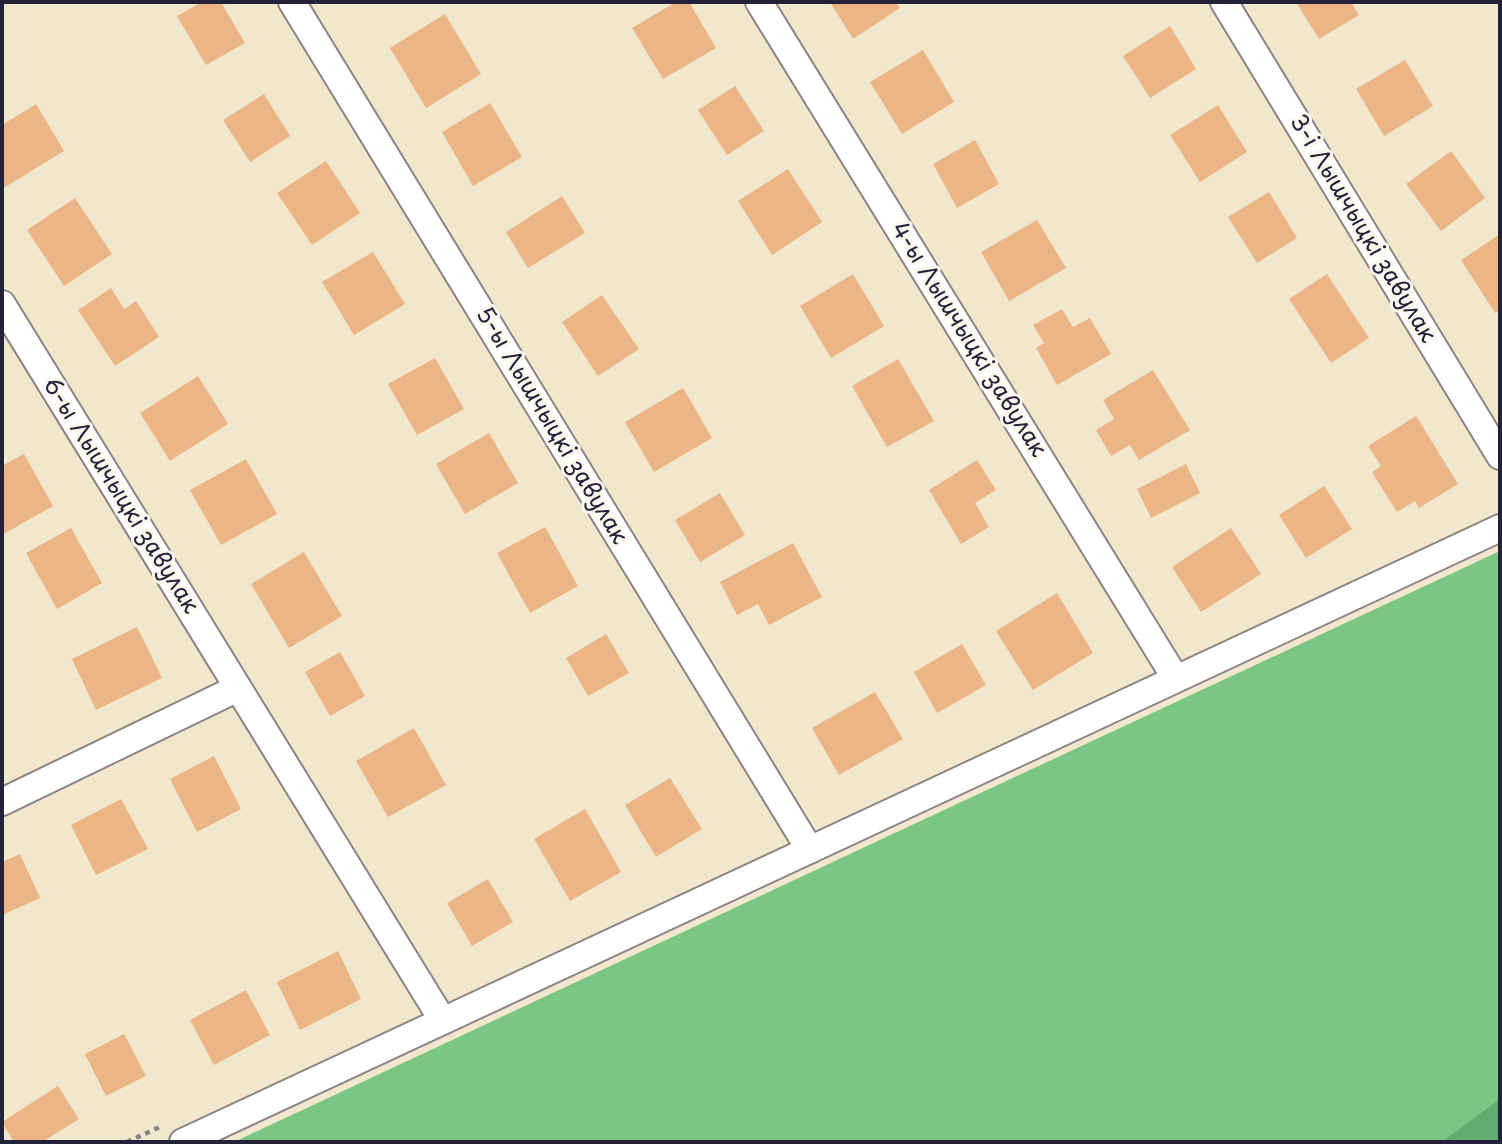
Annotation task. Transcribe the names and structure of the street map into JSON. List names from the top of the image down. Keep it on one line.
{"streets":{"street":["3-і Лышчыцкі завулак","4-ы Лышчыцкі завулак","5-ы Лышчыцкі завулак","6-ы Лышчыцкі завулак"]}}
